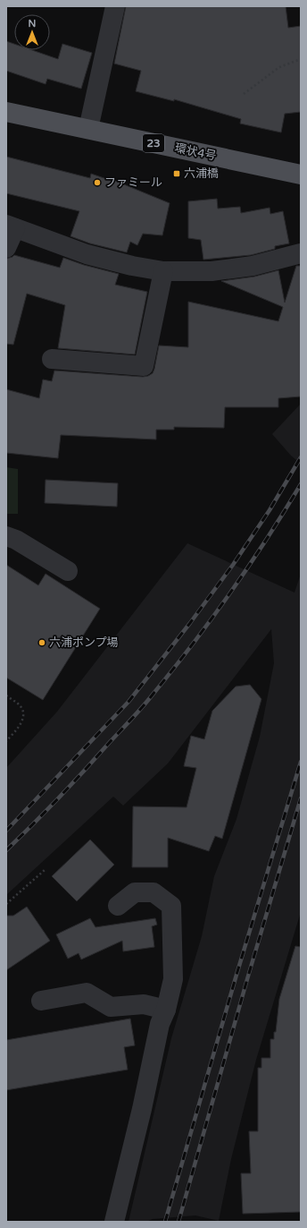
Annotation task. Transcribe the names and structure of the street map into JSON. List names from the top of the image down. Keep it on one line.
{"streets":{"main road":["23","環状4号"]},"places":{"transit":["六浦橋"],"other":["ファミール","六浦ポンプ場"]},"north":"top"}
